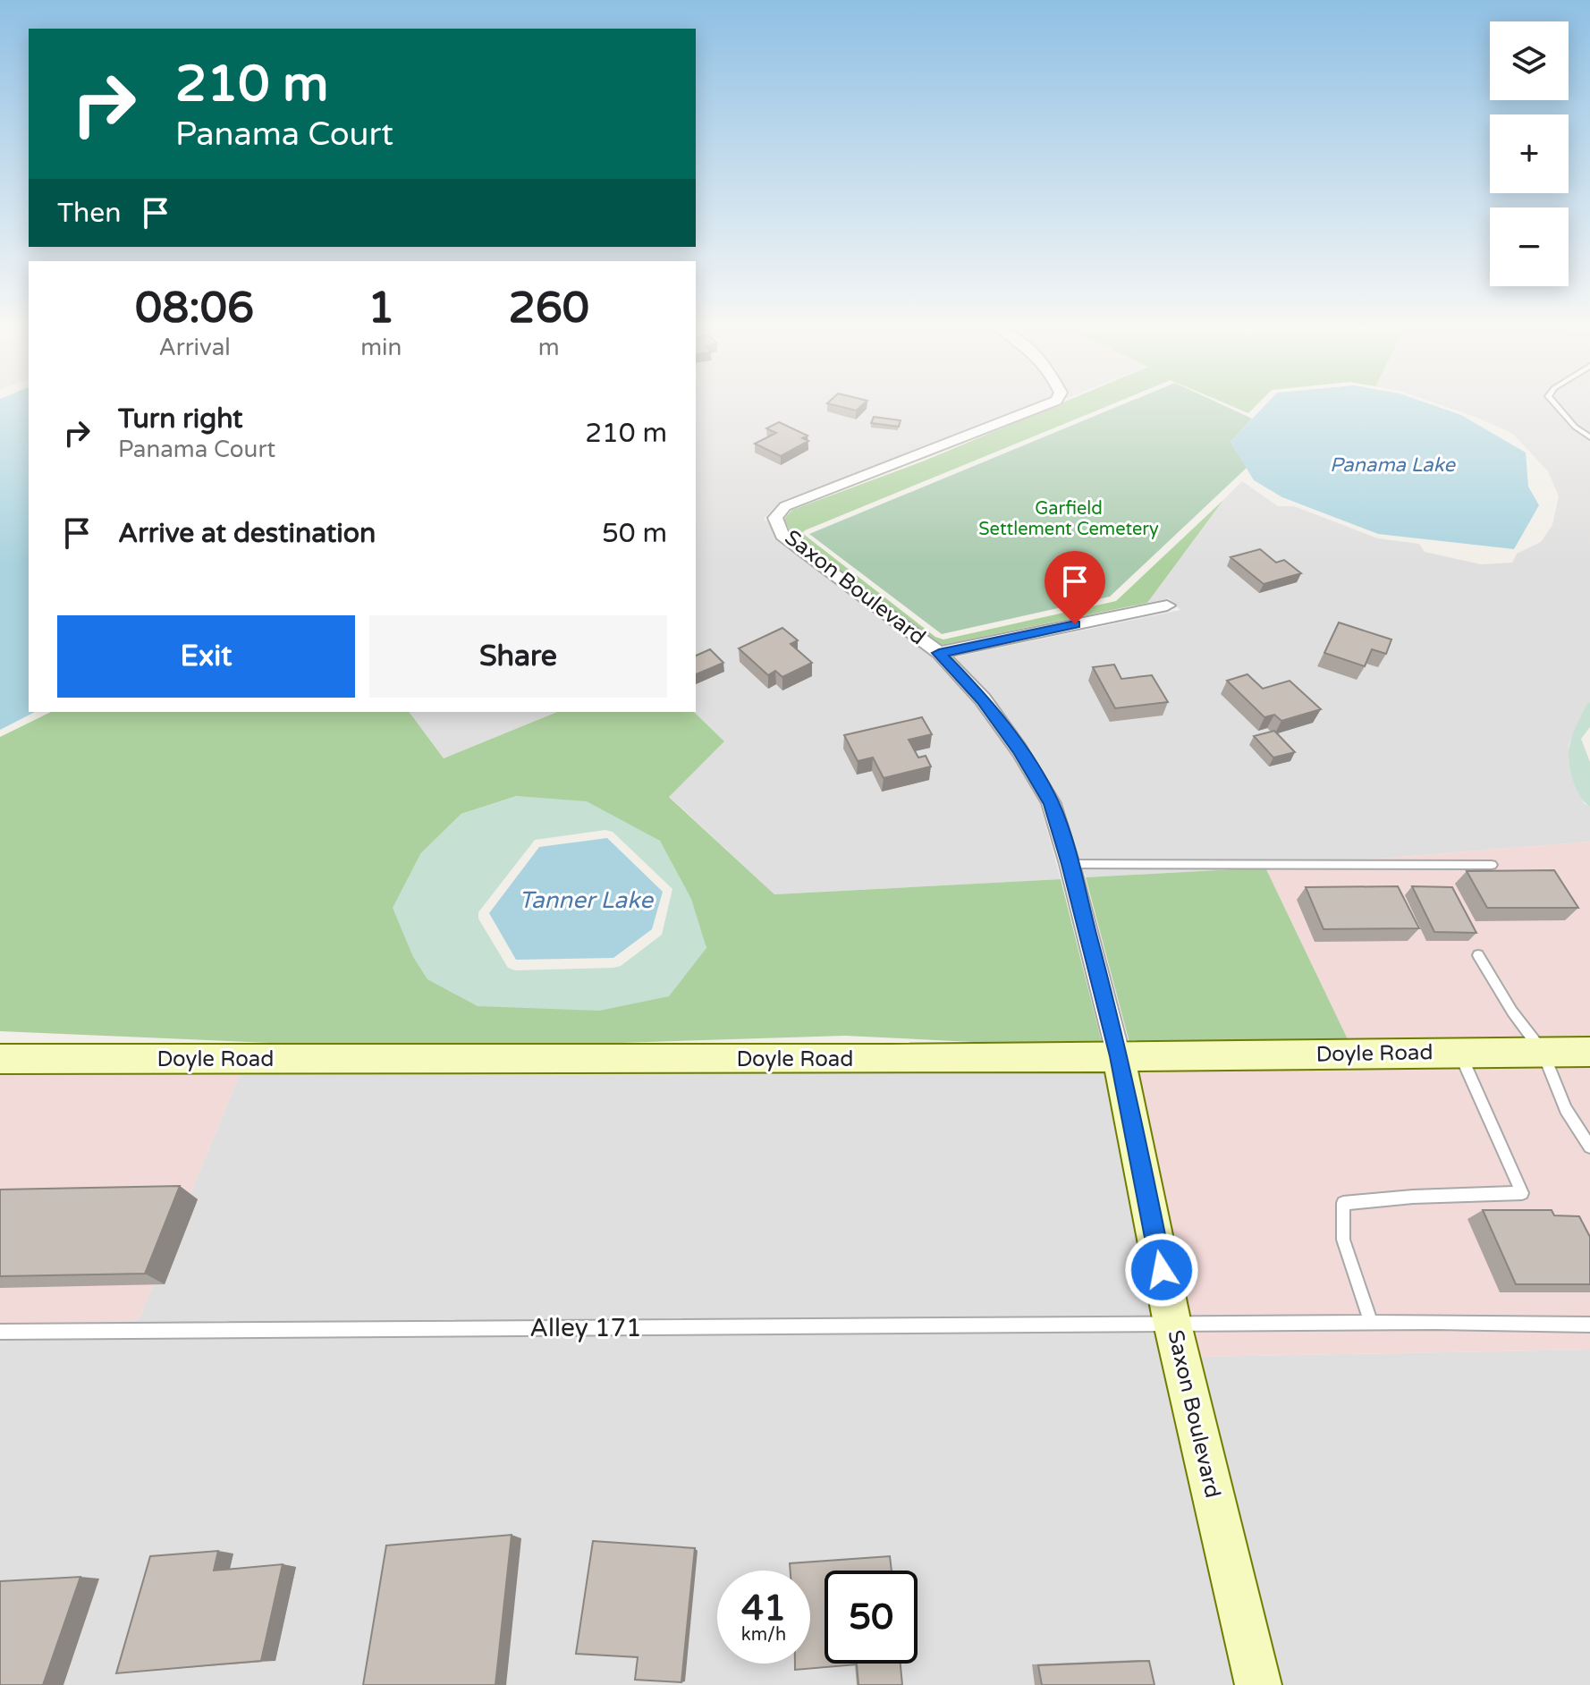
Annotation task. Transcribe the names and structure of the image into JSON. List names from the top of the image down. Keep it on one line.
{"streets":{"main road":["Saxon Boulevard","Doyle Road"],"lane":["Alley 171"]},"crossings":[["Saxon Boulevard","Doyle Road"],["Saxon Boulevard","Alley 171"]],"water":["Panama Lake","Tanner Lake"],"parks":["Garfield Settlement Cemetery"],"page":{"map_buttons":["+","−"],"turn":["210 m","Panama Court"],"then":"Then","eta":["08:06","Arrival","1","min","260","m"],"list":[{"name":"Turn right","note":"Panama Court","value":"210 m"},{"name":"Arrive at destination","value":"50 m"}],"buttons":["Exit","Share"],"speed":"41 km/h","limit":"50"}}
